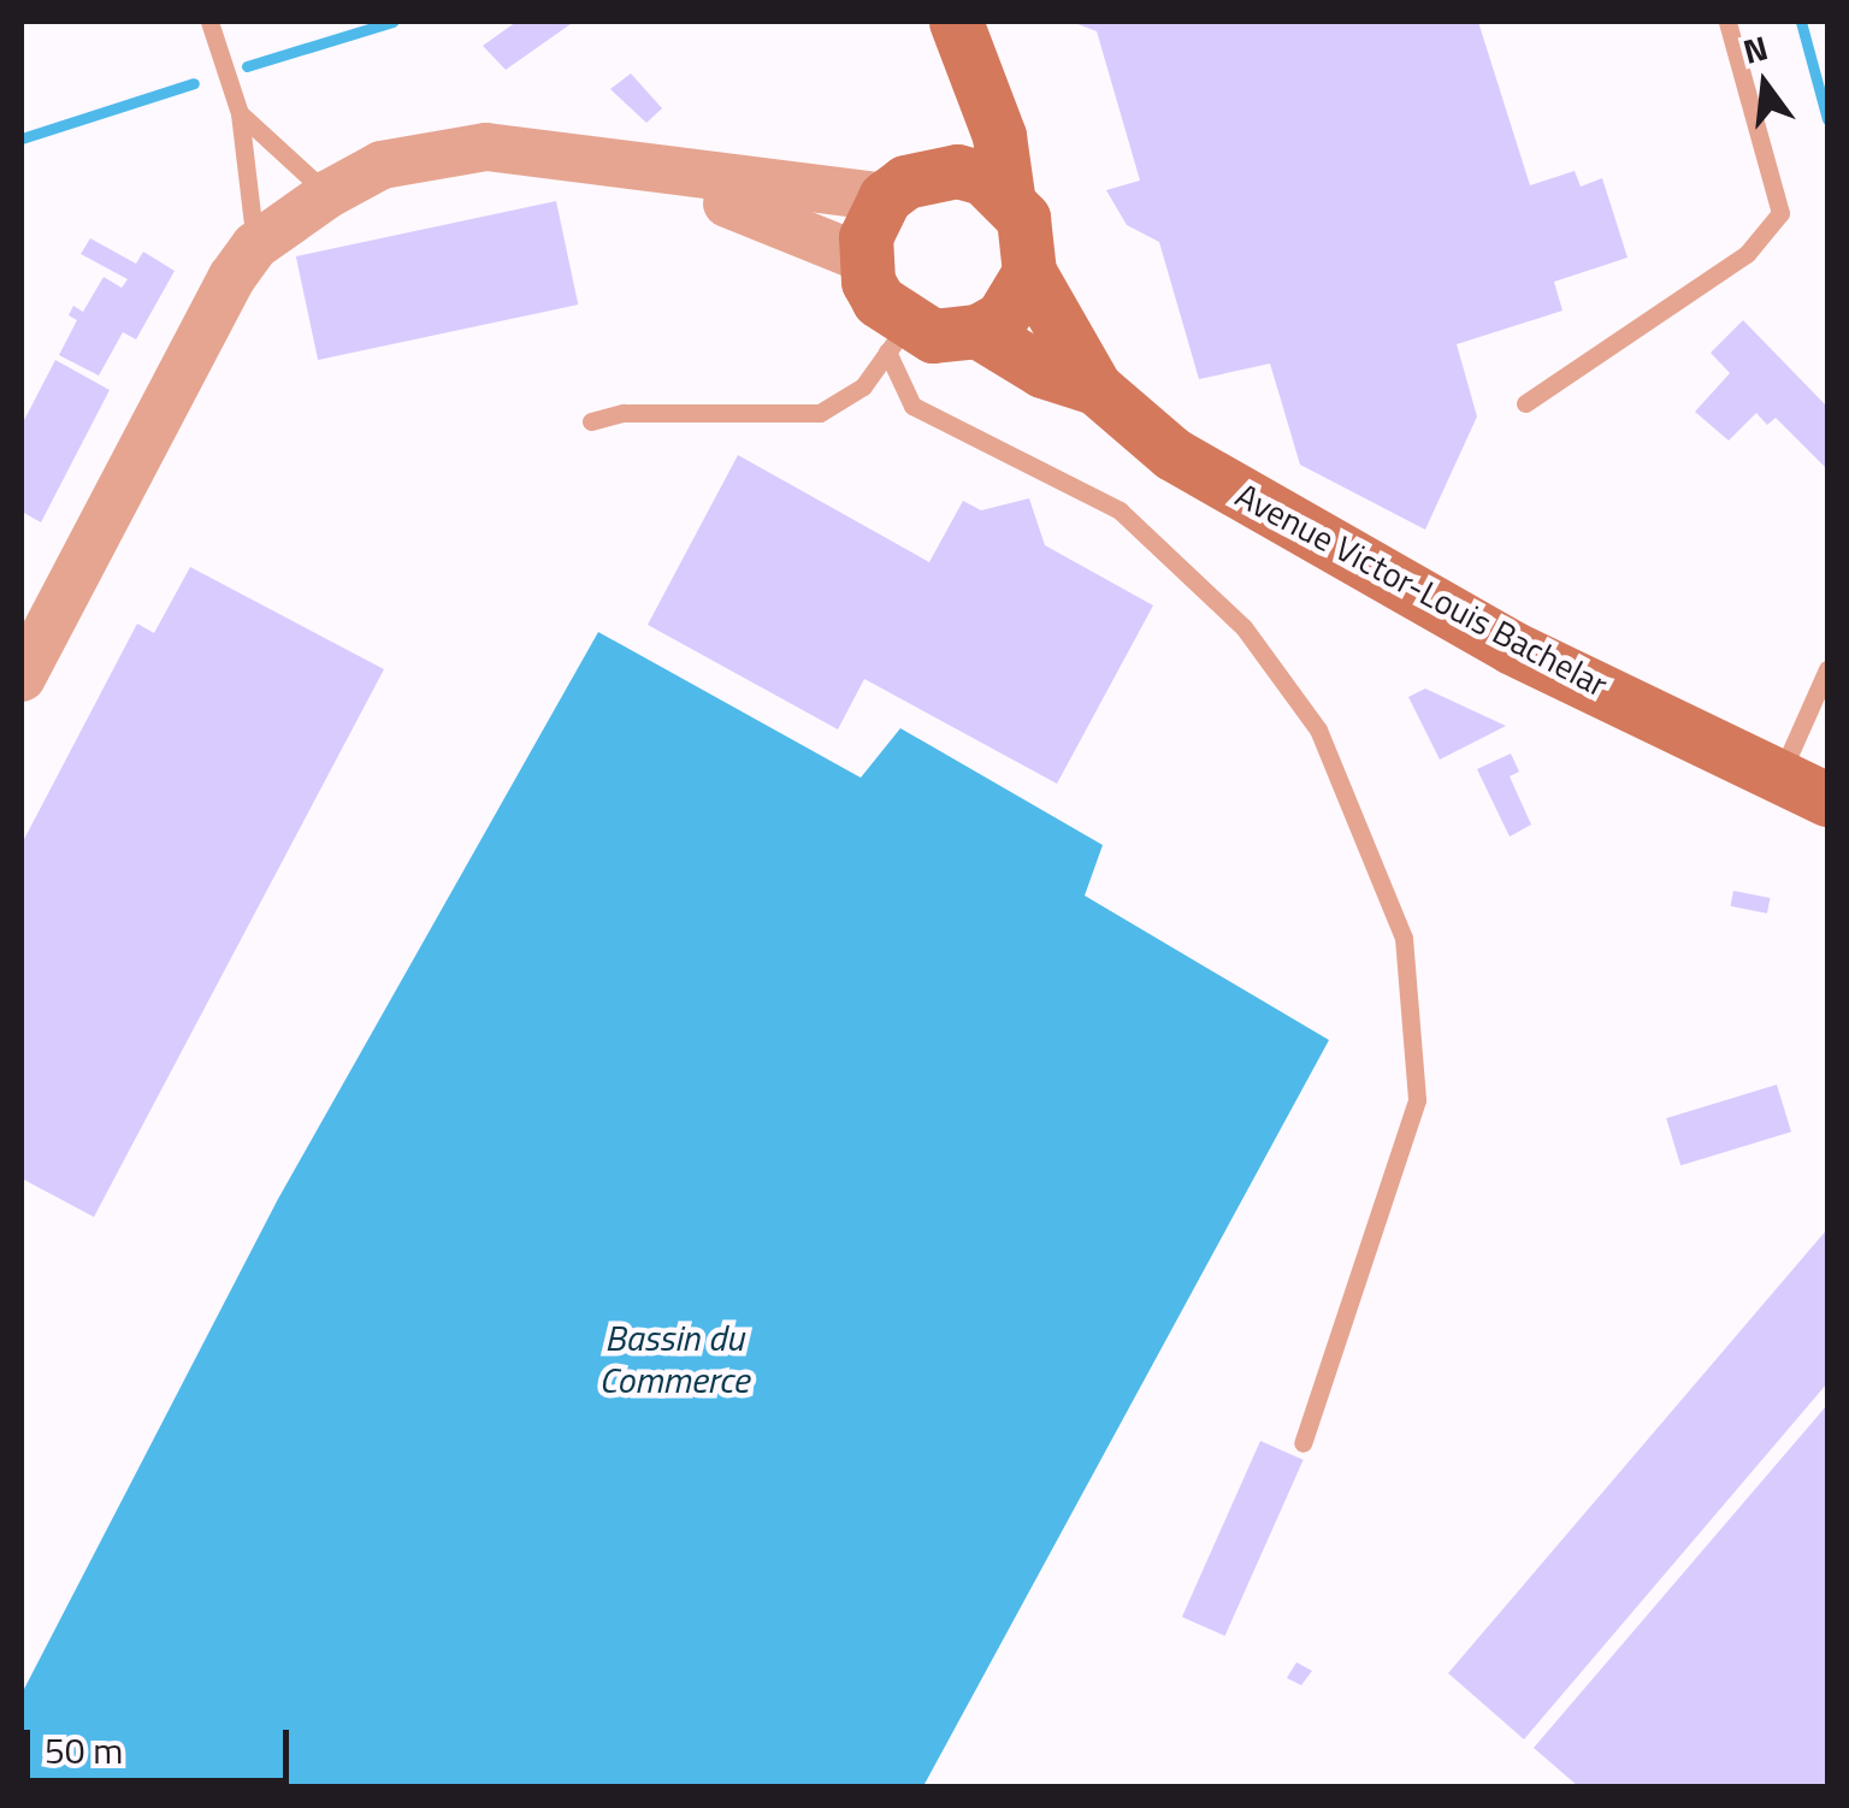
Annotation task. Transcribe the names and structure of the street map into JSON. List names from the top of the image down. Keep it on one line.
{"streets":{"main road":["Avenue Victor-Louis Bachelar"]},"water":["Bassin du Commerce"],"scale_bar":"50 m","north":"top"}
